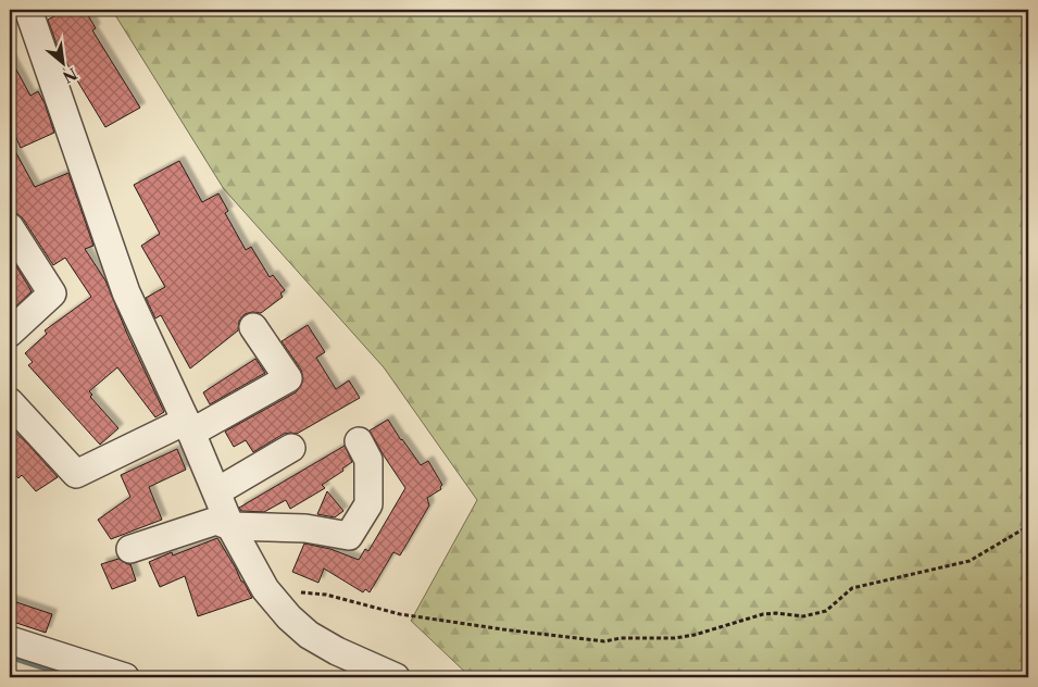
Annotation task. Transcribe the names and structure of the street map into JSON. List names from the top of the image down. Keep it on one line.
{"north":"bottom right"}
